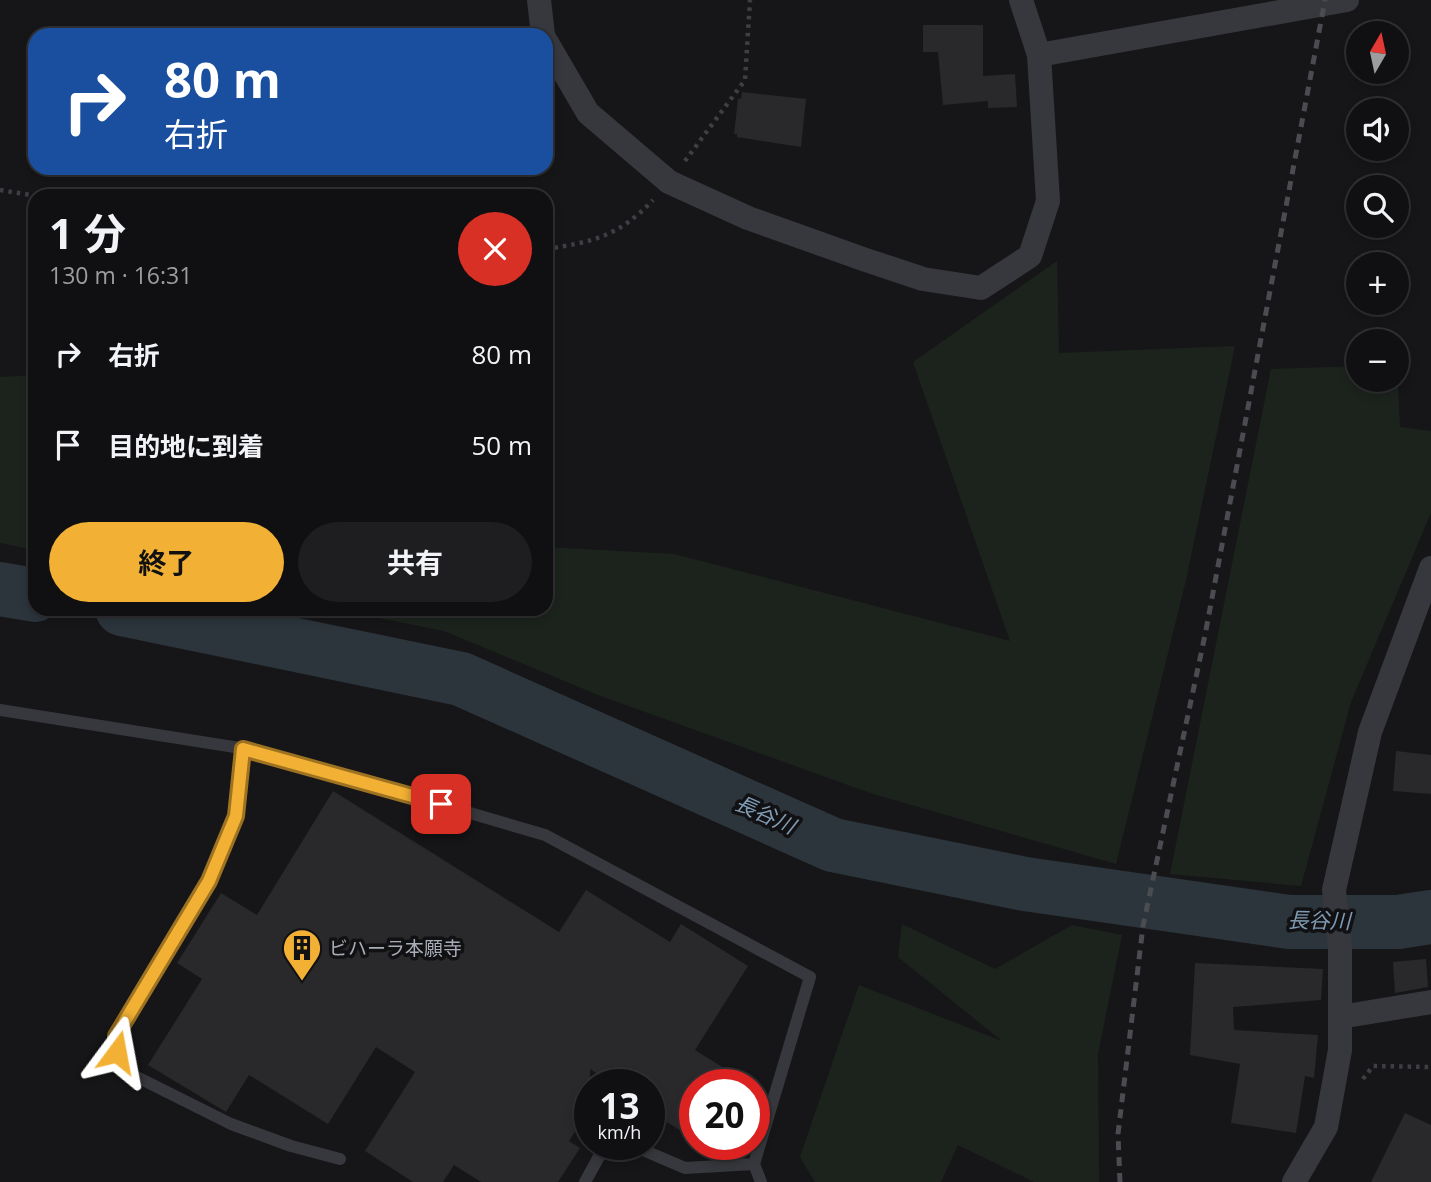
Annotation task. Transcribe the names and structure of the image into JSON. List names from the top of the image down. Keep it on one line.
{"water":["長谷川"],"places":{"building":["ビハーラ本願寺"]},"north":"top","page":{"map_buttons":["+","−"],"turn":["80 m","右折"],"heading":["1 分","130 m · 16:31"],"list":[{"name":"右折","value":"80 m"},{"name":"目的地に到着","value":"50 m"}],"buttons":["終了","共有"],"speed":"13 km/h","limit":"20"}}
